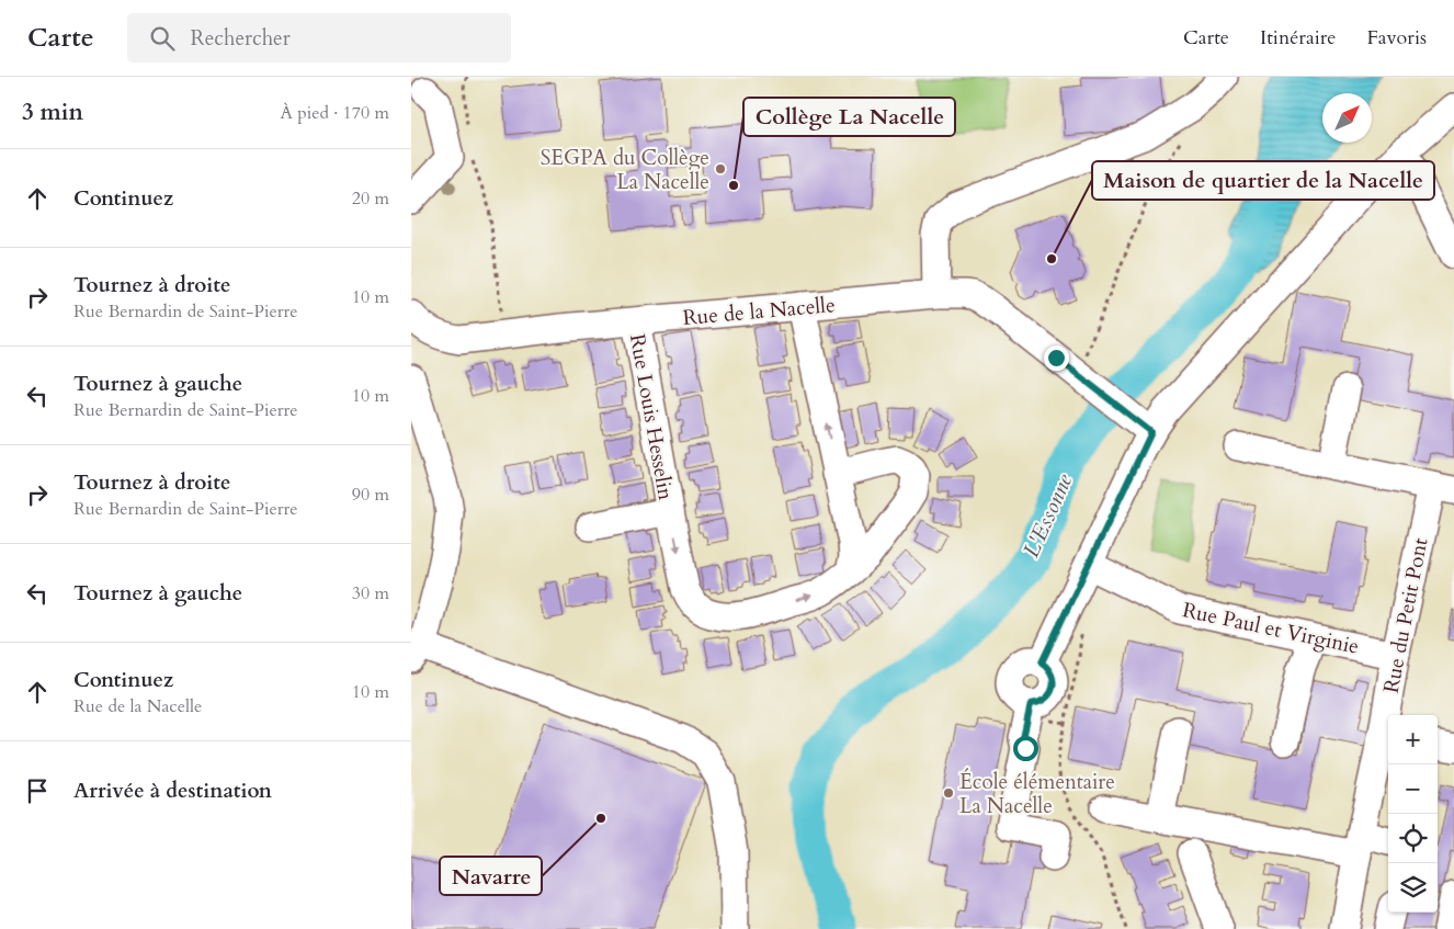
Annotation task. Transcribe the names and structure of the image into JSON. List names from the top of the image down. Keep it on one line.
{"streets":{"street":["Rue de la Nacelle","Rue Louis Hesselin","Rue du Petit Pont","Rue Paul et Virginie"]},"crossings":[["Rue de la Nacelle","Rue Louis Hesselin"],["Rue du Petit Pont","Rue Paul et Virginie"]],"water":["L'Essonne"],"places":["SEGPA du Collège La Nacelle","Collège La Nacelle","Maison de quartier de la Nacelle","École élémentaire La Nacelle","Navarre"],"north":"top right","page":{"header":"Carte","search":"Rechercher","nav":["Carte","Itinéraire","Favoris"],"heading":["3 min","À pied · 170 m"],"list":[["Continuez","20 m"],["Tournez à droite","Rue Bernardin de Saint-Pierre","10 m"],["Tournez à gauche","Rue Bernardin de Saint-Pierre","10 m"],["Tournez à droite","Rue Bernardin de Saint-Pierre","90 m"],["Tournez à gauche","30 m"],["Continuez","Rue de la Nacelle","10 m"],"Arrivée à destination"],"map_buttons":["+","−"]}}
